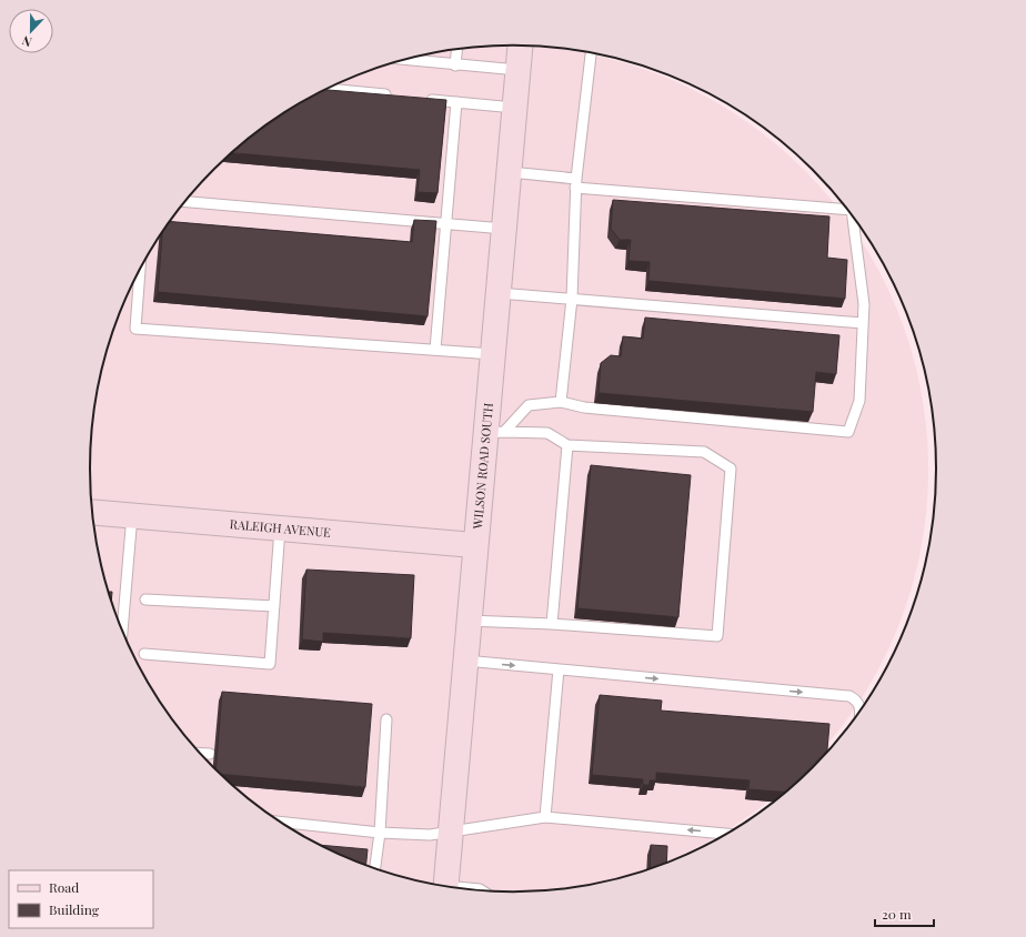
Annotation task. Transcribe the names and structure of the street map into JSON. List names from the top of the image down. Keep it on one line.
{"streets":{"street":["WILSON ROAD SOUTH","RALEIGH AVENUE"]},"crossings":[["WILSON ROAD SOUTH","RALEIGH AVENUE"]],"legend":["Road","Building"],"scale_bar":"20 m","north":"bottom"}
